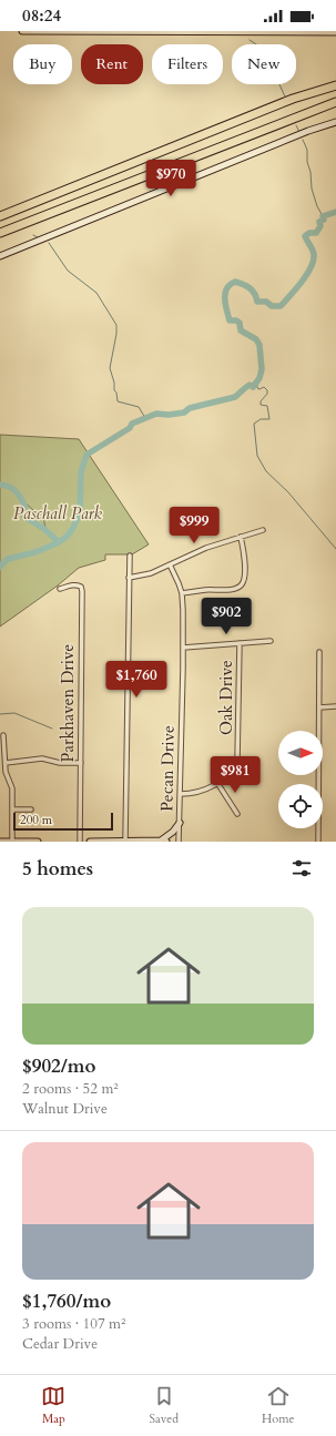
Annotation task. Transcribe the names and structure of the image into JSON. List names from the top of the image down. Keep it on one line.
{"streets":{"street":["Oak Drive","Parkhaven Drive","Pecan Drive"]},"crossings":[["Oak Drive","Pecan Drive"]],"parks":["Paschall Park"],"scale_bar":"200 m","north":"right","page":{"status":"08:24","chip":["Buy","Rent","Filters","New"],"price":["$970","$999","$902","$1,760","$981"],"scale":"200 m","heading":"5 homes","list":[{"name":"$902/mo","note":"2 rooms · 52 m² · Walnut Drive"},{"name":"$1,760/mo","note":"3 rooms · 107 m² · Cedar Drive"}],"tabs":["Map","Saved","Home"]}}
